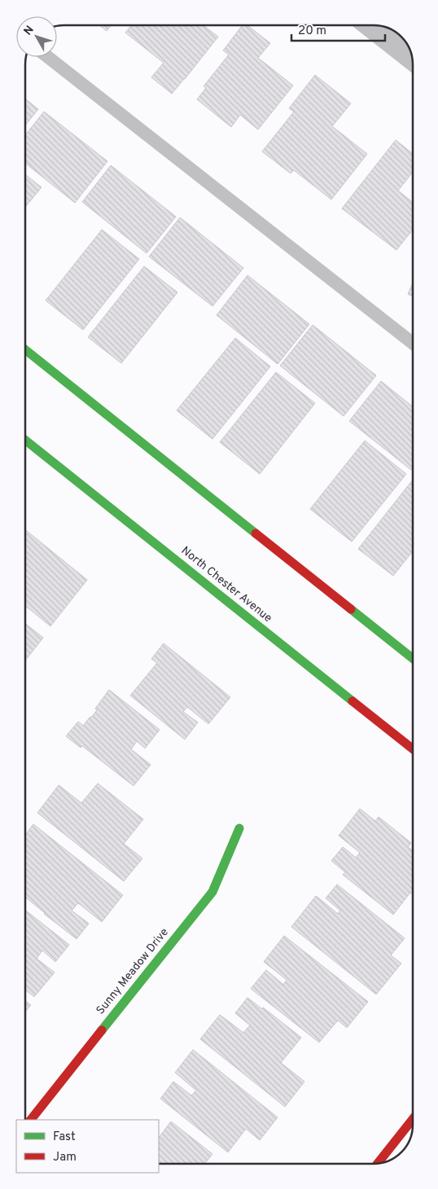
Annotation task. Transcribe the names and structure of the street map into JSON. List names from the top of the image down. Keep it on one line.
{"streets":{"main road":["North Chester Avenue","Sunny Meadow Drive"]},"legend":["Fast","Jam"],"scale_bar":"20 m","north":"top left"}
